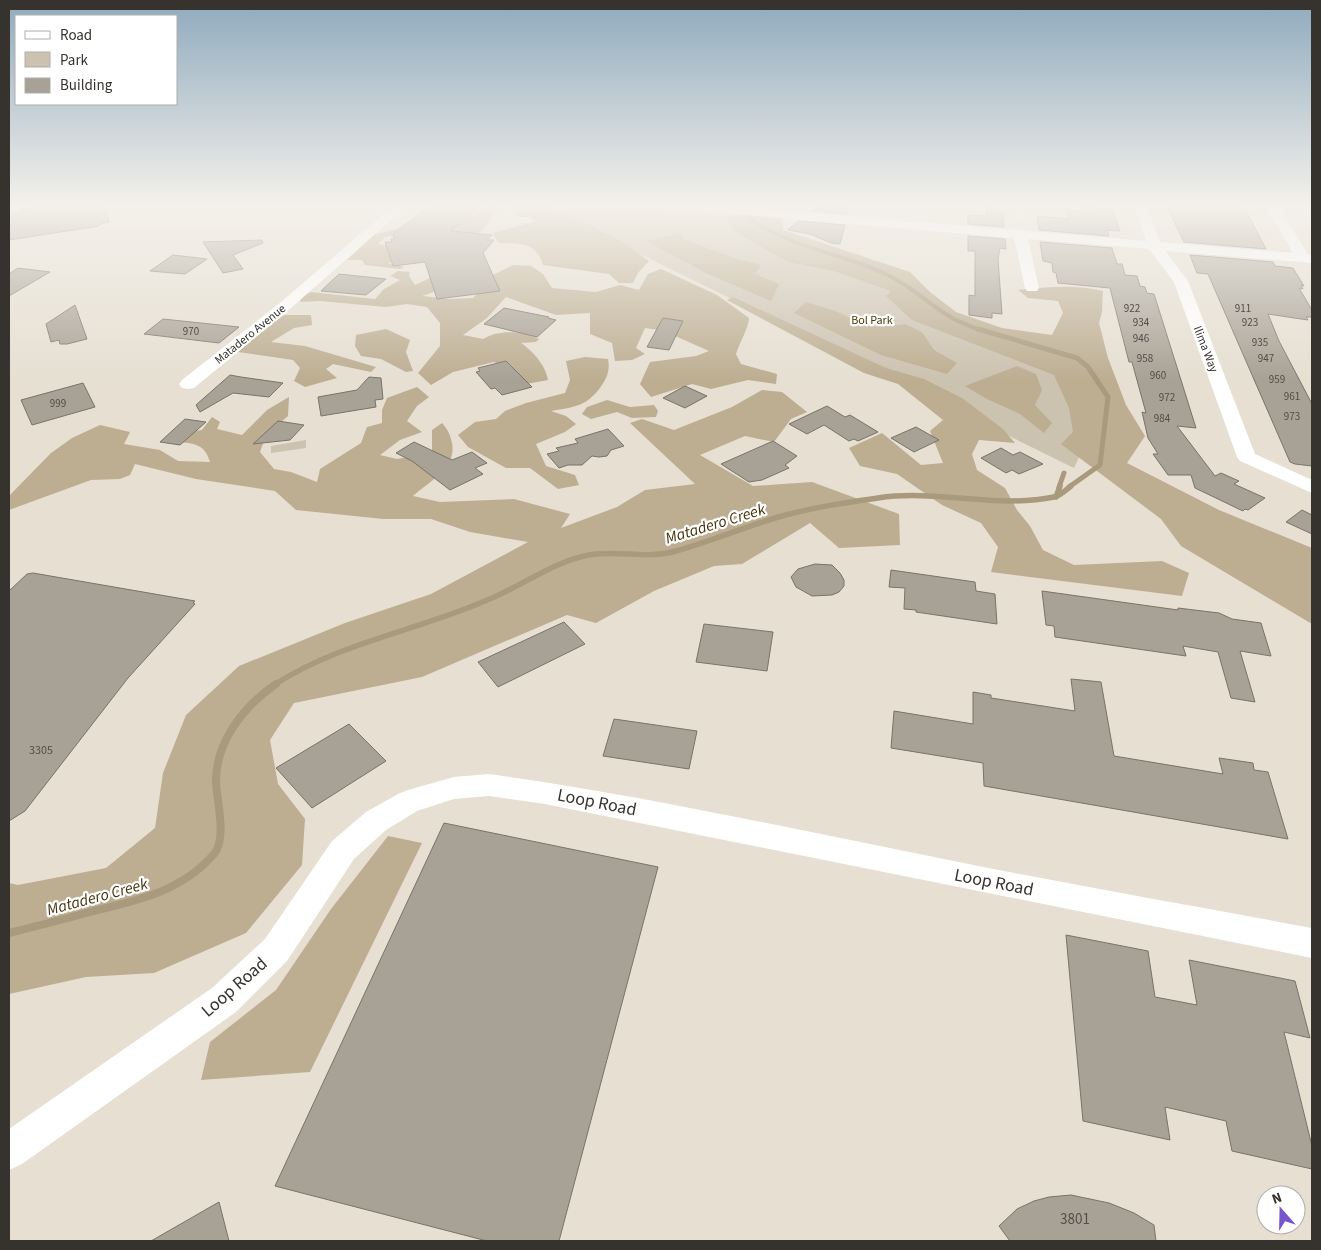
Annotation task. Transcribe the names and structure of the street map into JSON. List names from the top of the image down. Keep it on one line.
{"streets":{"street":["Matadero Avenue","Ilima Way","Loop Road"]},"water":["Matadero Creek"],"parks":["Bol Park"],"house_numbers":["922","911","934","923","970","946","935","958","947","960","959","961","972","999","973","984","3305","3801"],"legend":["Road","Park","Building"],"north":"top"}
